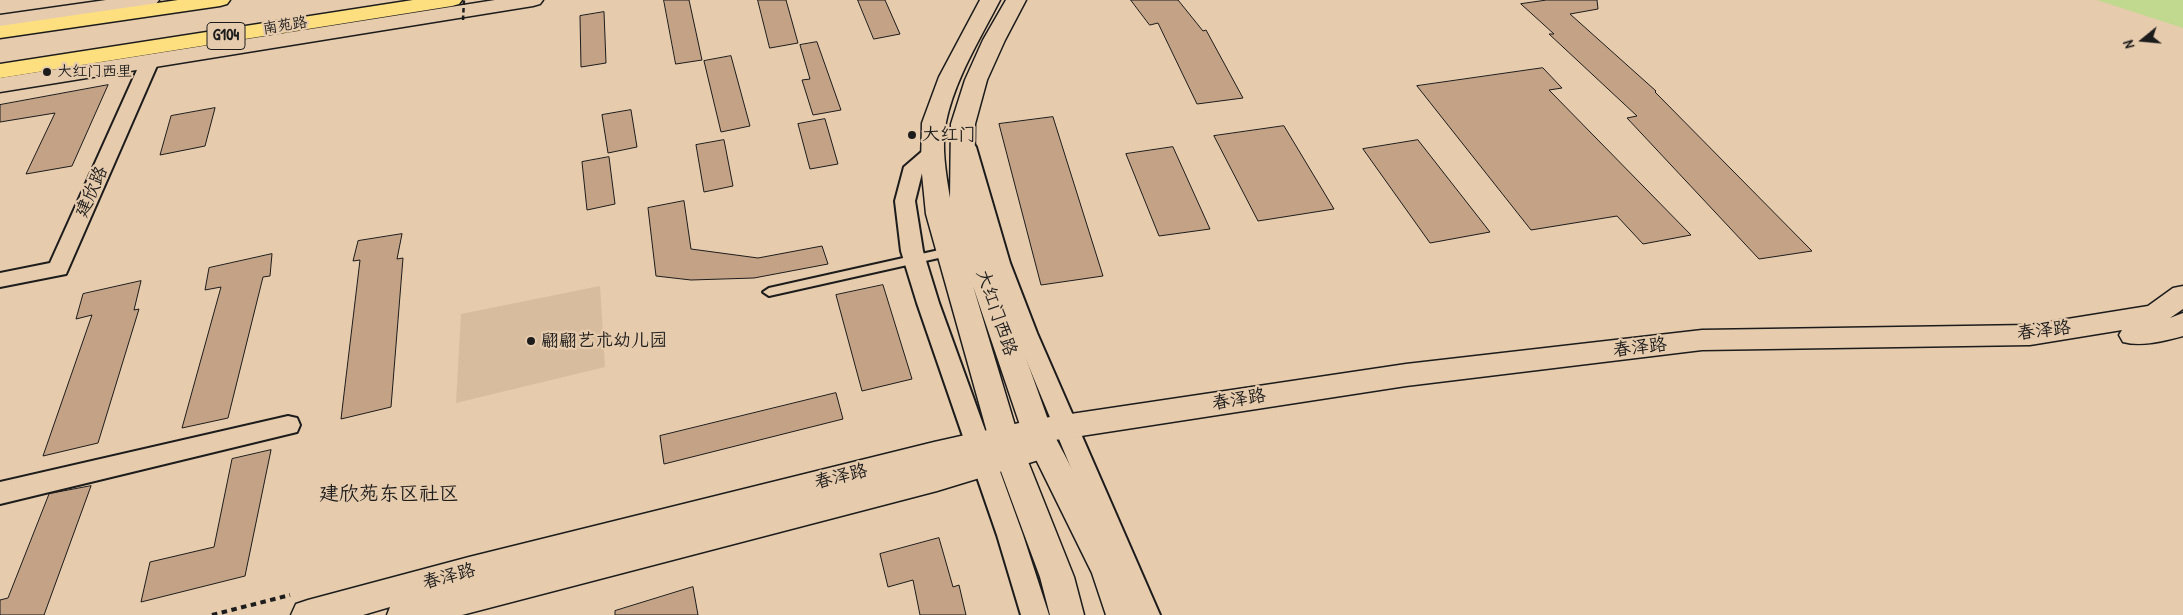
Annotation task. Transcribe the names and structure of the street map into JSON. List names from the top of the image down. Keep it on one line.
{"streets":{"highway":["南苑路","G104"],"street":["建欣路","大红门西路","春泽路"]},"crossings":[["大红门西路","春泽路"]],"districts":["建欣苑东区社区"],"places":["大红门西里","大红门","翩翩艺术幼儿园"],"north":"left"}
